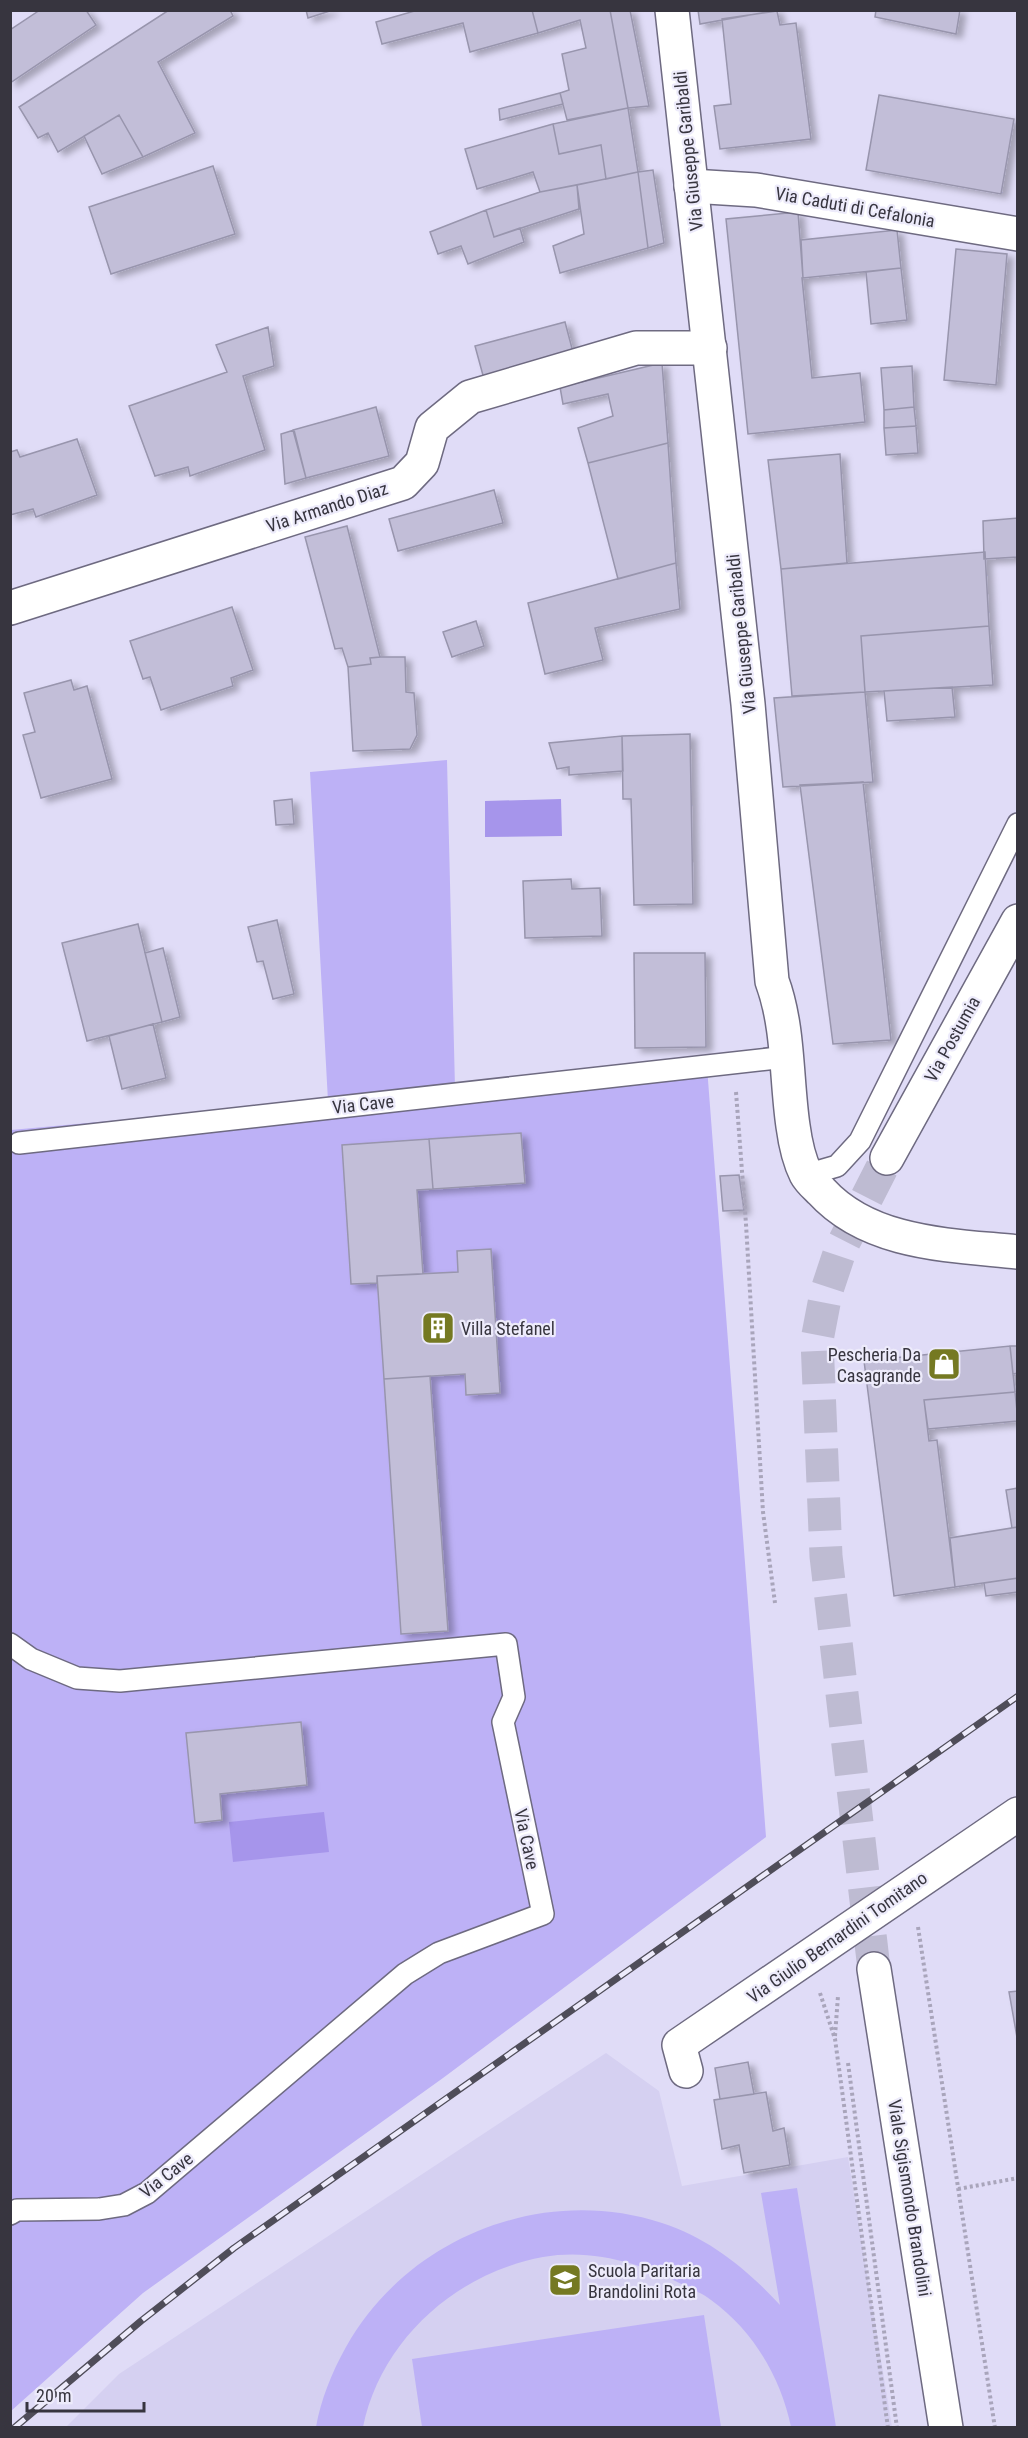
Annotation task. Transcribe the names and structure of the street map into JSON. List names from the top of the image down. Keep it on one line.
{"streets":{"street":["Via Giuseppe Garibaldi","Via Caduti di Cefalonia","Via Armando Diaz","Via Postumia","Via Giulio Bernardini Tomitano","Viale Sigismondo Brandolini"],"lane":["Via Cave"]},"crossings":[["Via Giuseppe Garibaldi","Via Caduti di Cefalonia"],["Via Giuseppe Garibaldi","Via Armando Diaz"],["Via Giuseppe Garibaldi","Via Cave"]],"places":{"building":["Villa Stefanel"],"shop":["Pescheria Da Casagrande"],"school or university":["Scuola Paritaria Brandolini Rota"]},"scale_bar":"20 m"}
